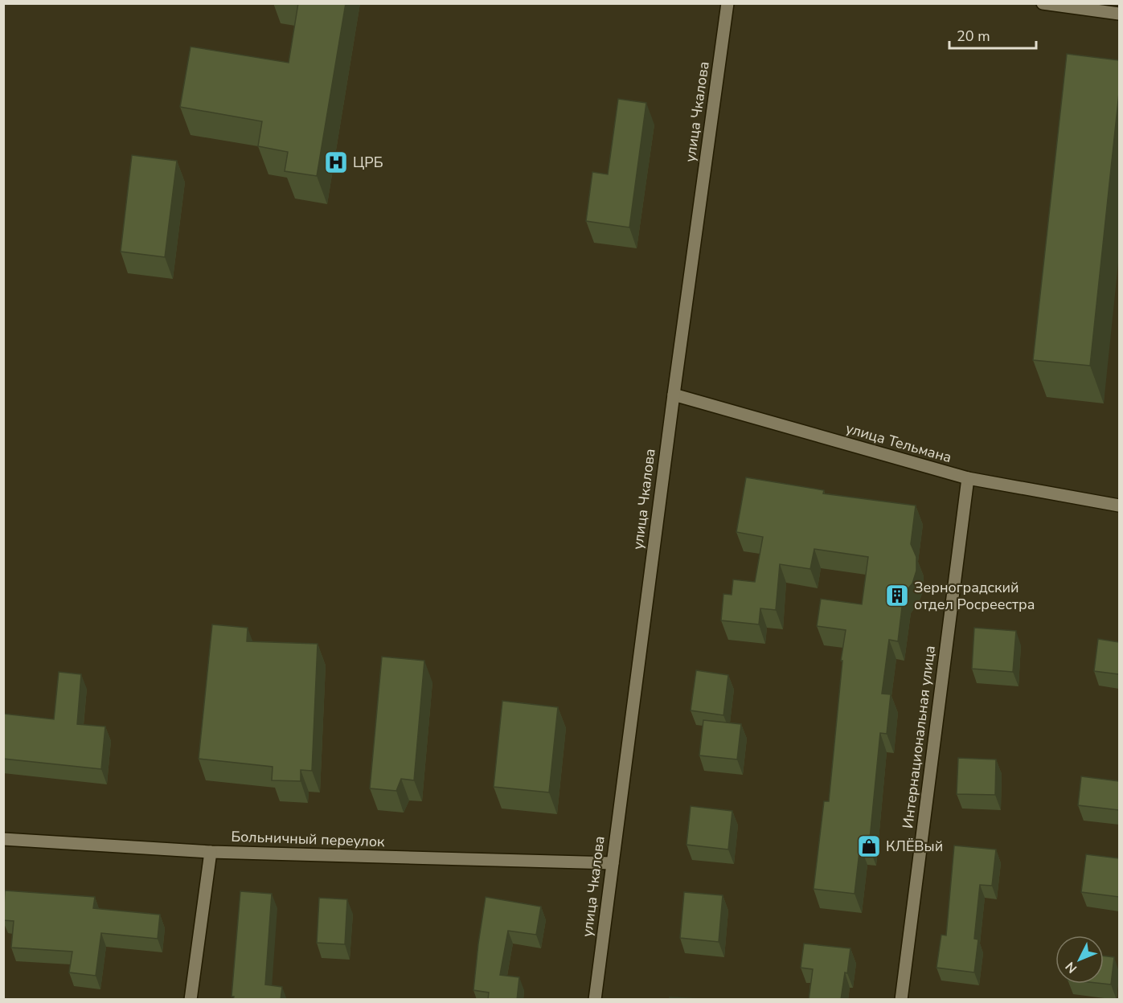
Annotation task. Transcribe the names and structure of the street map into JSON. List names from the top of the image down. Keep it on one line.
{"streets":{"street":["улица Чкалова","улица Тельмана","Интернациональная улица","Больничный переулок"]},"crossings":[["улица Чкалова","улица Тельмана"],["улица Чкалова","Больничный переулок"],["улица Тельмана","Интернациональная улица"]],"places":{"hospital":["ЦРБ"],"building":["Зерноградский отдел Росреестра"],"shop":["КЛЁВый"]},"scale_bar":"20 m","north":"bottom left"}
